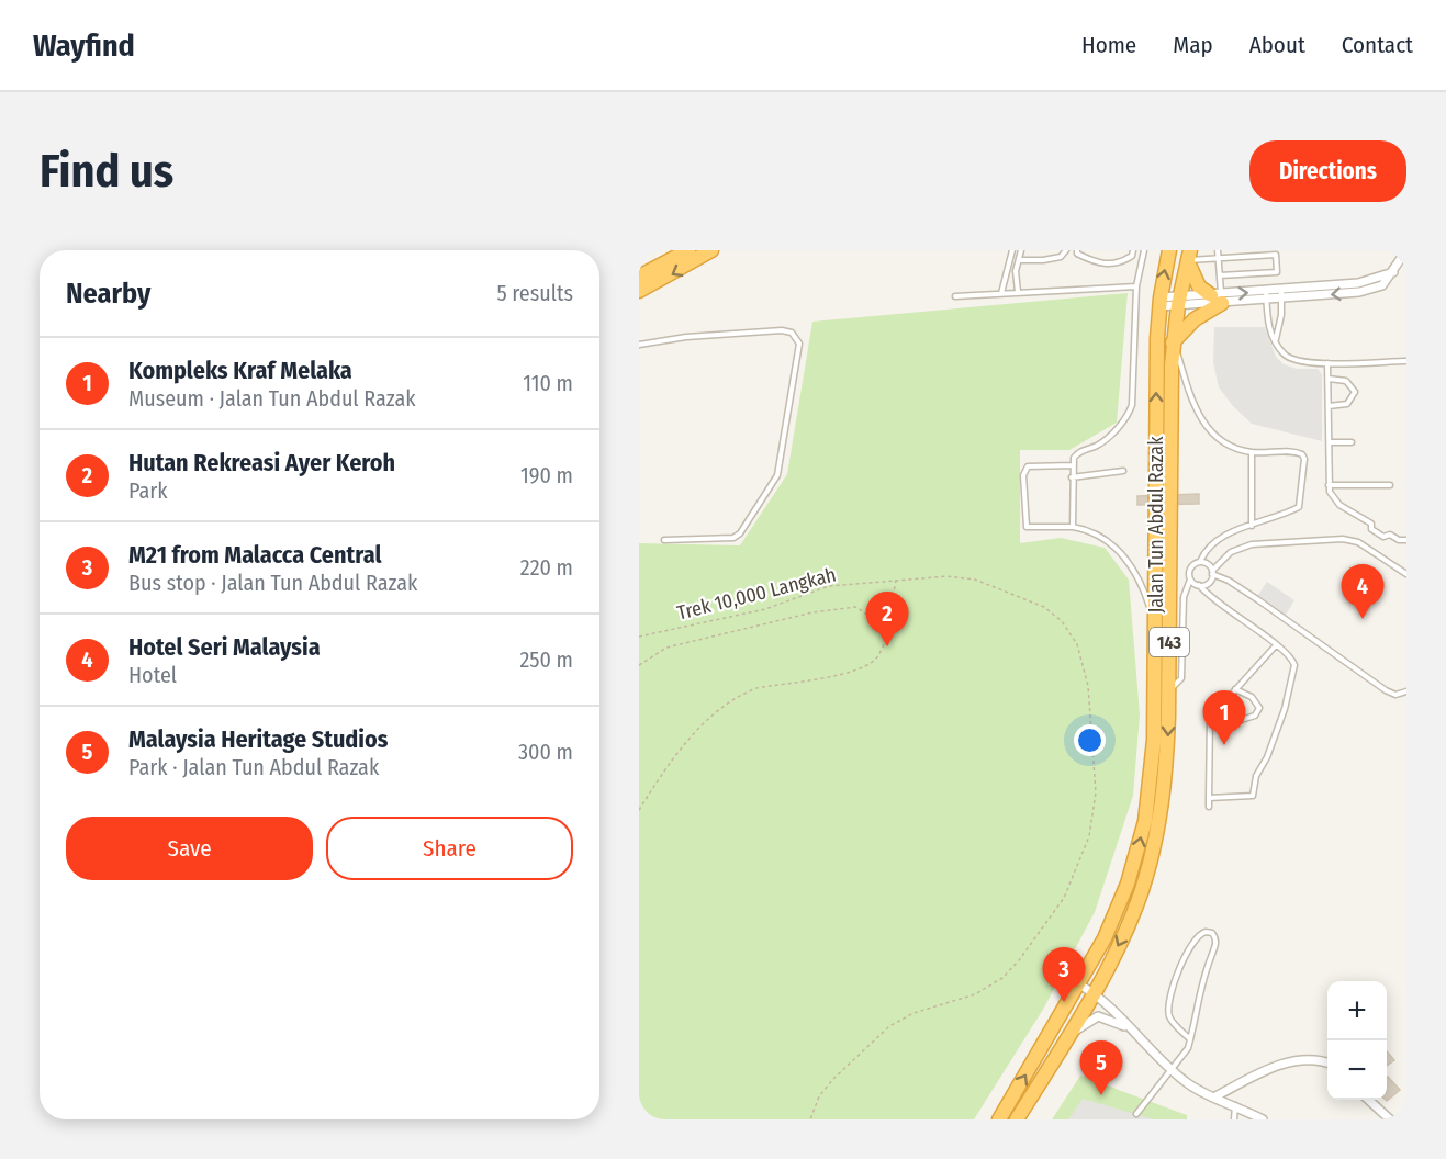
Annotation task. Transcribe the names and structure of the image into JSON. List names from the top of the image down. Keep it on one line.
{"streets":{"highway":["Jalan Tun Abdul Razak","143"],"path":["Trek 10,000 Langkah"]},"page":{"header":"Wayfind","nav":["Home","Map","About","Contact"],"buttons":["Directions",["Save","Share"]],"title":"Find us","heading":["Nearby","5 results"],"list":[{"mark":"1","name":"Kompleks Kraf Melaka","note":"Museum · Jalan Tun Abdul Razak","value":"110 m"},{"mark":"2","name":"Hutan Rekreasi Ayer Keroh","note":"Park","value":"190 m"},{"mark":"3","name":"M21 from Malacca Central","note":"Bus stop · Jalan Tun Abdul Razak","value":"220 m"},{"mark":"4","name":"Hotel Seri Malaysia","note":"Hotel","value":"250 m"},{"mark":"5","name":"Malaysia Heritage Studios","note":"Park · Jalan Tun Abdul Razak","value":"300 m"}],"pins":["4","2","1","3","5"],"map_buttons":["+","−"]}}
